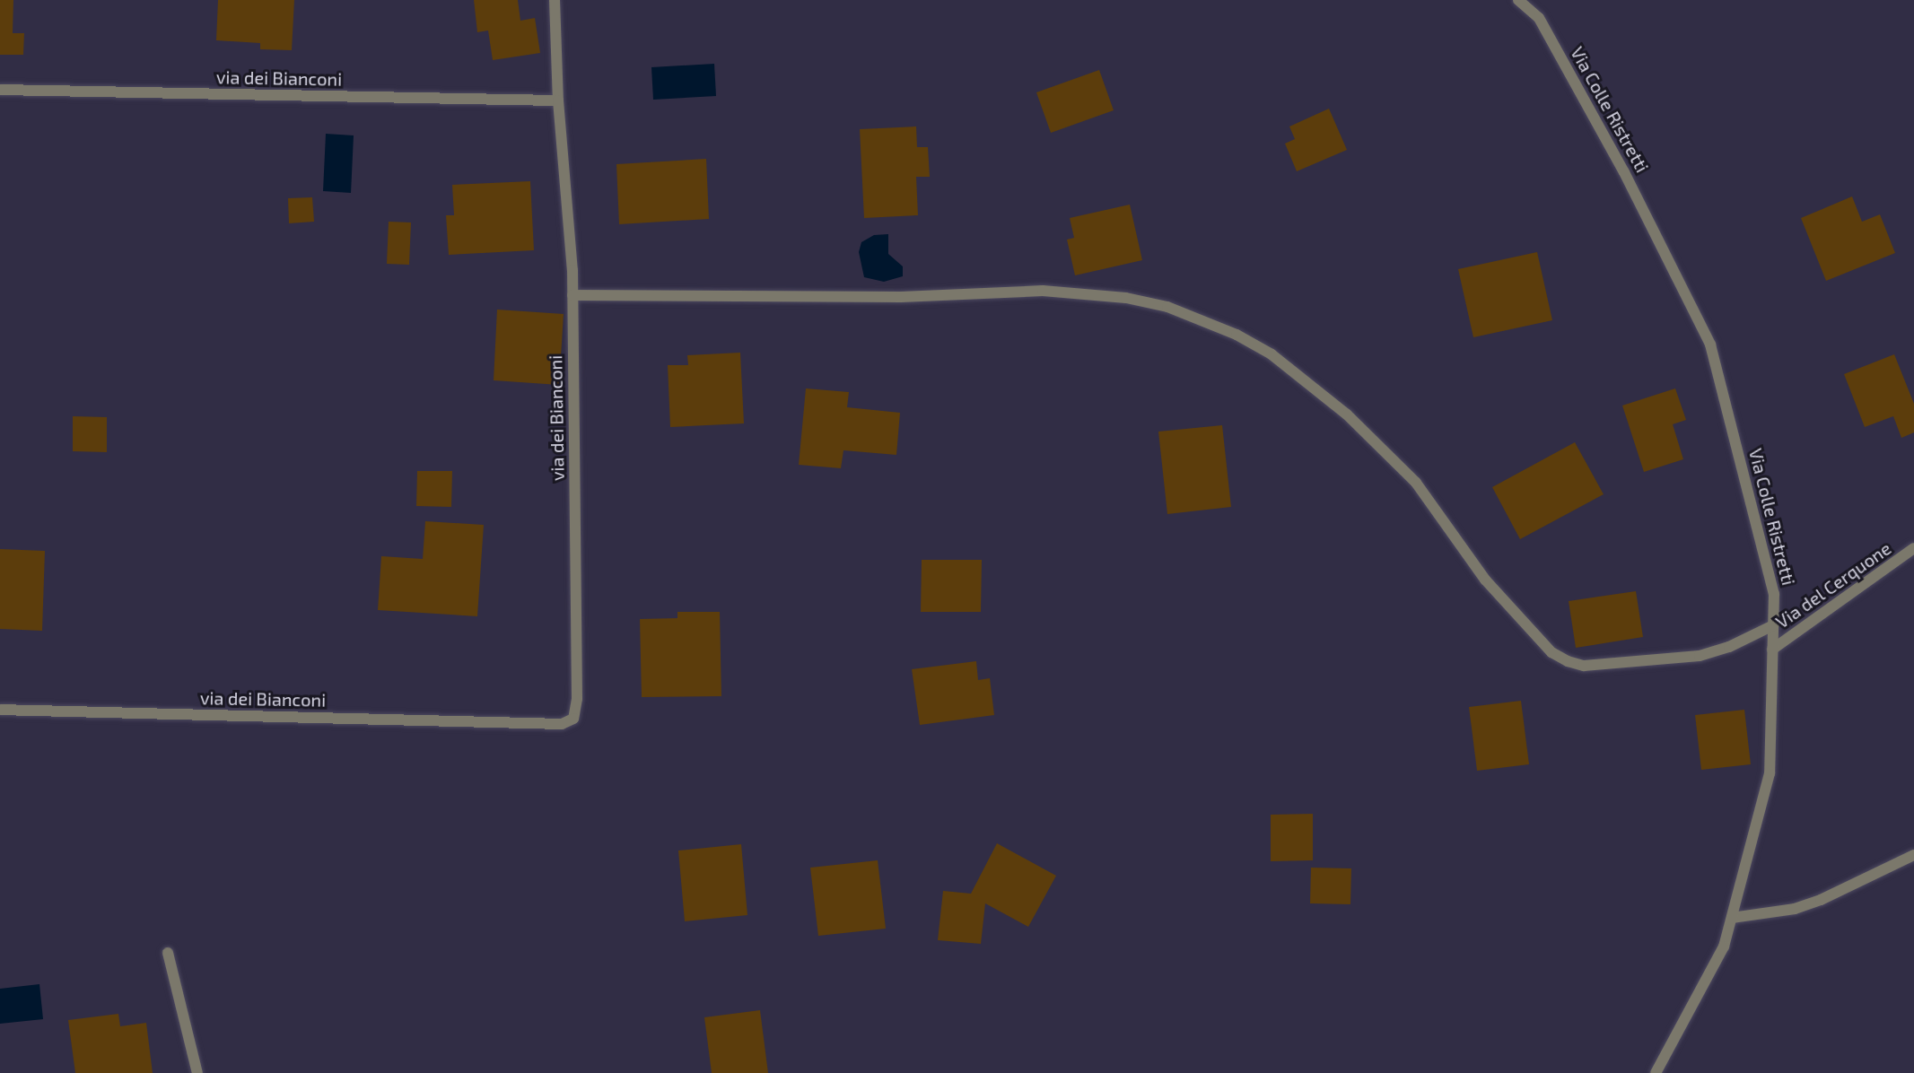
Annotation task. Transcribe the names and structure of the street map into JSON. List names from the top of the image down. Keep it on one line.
{"streets":{"street":["via dei Bianconi","Via Colle Ristretti","Via del Cerquone"]},"crossings":[["Via Colle Ristretti","Via del Cerquone"]]}
